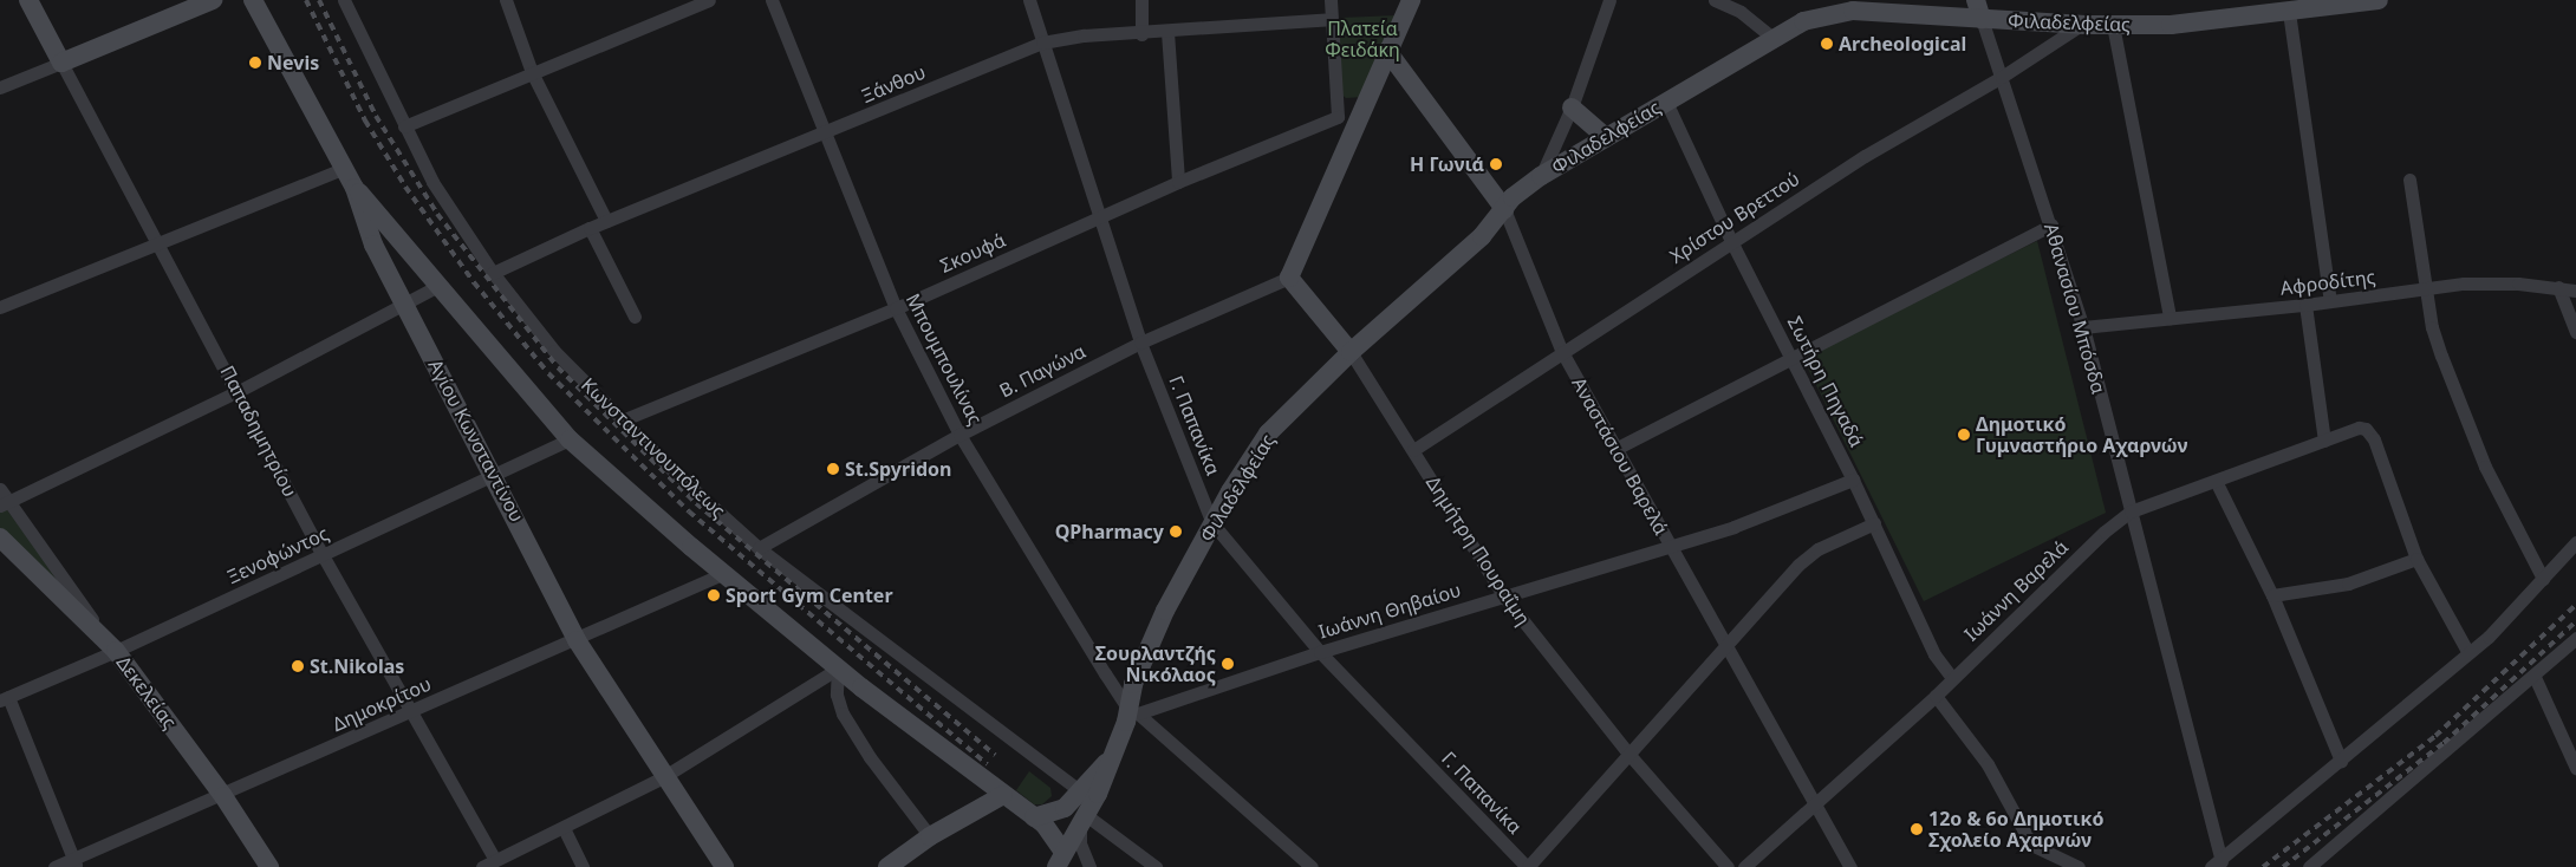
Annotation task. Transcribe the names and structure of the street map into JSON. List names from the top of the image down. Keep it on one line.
{"streets":{"main road":["Φιλαδελφείας","Αθανασίου Μπόσδα","Παπαδημητρίου","Αγίου Κωνσταντίνου","Αναστάσιου Βαρελά","Δημήτρη Πουραΐμη","Δεκελείας"],"street":["Ξάνθου","Χρίστου Βρεττού","Σκουφά","Αφροδίτης","Μπουμπουλίνας","Β. Παγώνα","Σωτήρη Πηγαδά","Γ. Παπανίκα","Κωνσταντινουπόλεως","Ξενοφώντος","Ιωάννη Βαρελά","Ιωάννη Θηβαίου","Δημοκρίτου"]},"crossings":[["Φιλαδελφείας","Χρίστου Βρεττού"],["Φιλαδελφείας","Αθανασίου Μπόσδα"],["Φιλαδελφείας","Μπουμπουλίνας"],["Φιλαδελφείας","Σωτήρη Πηγαδά"],["Φιλαδελφείας","Γ. Παπανίκα"],["Φιλαδελφείας","Κωνσταντινουπόλεως"],["Φιλαδελφείας","Αναστάσιου Βαρελά"],["Φιλαδελφείας","Δημήτρη Πουραΐμη"],["Φιλαδελφείας","Ιωάννη Θηβαίου"],["Ξάνθου","Μπουμπουλίνας"],["Ξάνθου","Γ. Παπανίκα"],["Ξάνθου","Κωνσταντινουπόλεως"],["Χρίστου Βρεττού","Αθανασίου Μπόσδα"],["Χρίστου Βρεττού","Σωτήρη Πηγαδά"],["Χρίστου Βρεττού","Αναστάσιου Βαρελά"],["Χρίστου Βρεττού","Δημήτρη Πουραΐμη"],["Σκουφά","Μπουμπουλίνας"],["Σκουφά","Γ. Παπανίκα"],["Σκουφά","Κωνσταντινουπόλεως"],["Αφροδίτης","Αθανασίου Μπόσδα"],["Αθανασίου Μπόσδα","Ιωάννη Βαρελά"],["Μπουμπουλίνας","Β. Παγώνα"],["Μπουμπουλίνας","Ιωάννη Θηβαίου"],["Β. Παγώνα","Γ. Παπανίκα"],["Β. Παγώνα","Κωνσταντινουπόλεως"],["Β. Παγώνα","Δημήτρη Πουραΐμη"],["Σωτήρη Πηγαδά","Ιωάννη Βαρελά"],["Σωτήρη Πηγαδά","Ιωάννη Θηβαίου"],["Γ. Παπανίκα","Ιωάννη Θηβαίου"],["Παπαδημητρίου","Ξενοφώντος"],["Παπαδημητρίου","Δημοκρίτου"],["Αγίου Κωνσταντίνου","Ξενοφώντος"],["Αγίου Κωνσταντίνου","Δημοκρίτου"],["Αναστάσιου Βαρελά","Ιωάννη Βαρελά"],["Αναστάσιου Βαρελά","Ιωάννη Θηβαίου"],["Δημήτρη Πουραΐμη","Ιωάννη Θηβαίου"],["Ξενοφώντος","Δεκελείας"],["Δεκελείας","Δημοκρίτου"]],"parks":["Πλατεία Φειδάκη"],"places":["Archeological","Nevis","Η Γωνιά","Δημοτικό Γυμναστήριο Αχαρνών","St.Spyridon","QPharmacy","Sport Gym Center","Σουρλαντζής Νικόλαος","St.Nikolas","12ο & 6ο Δημοτικό Σχολείο Αχαρνών"]}
